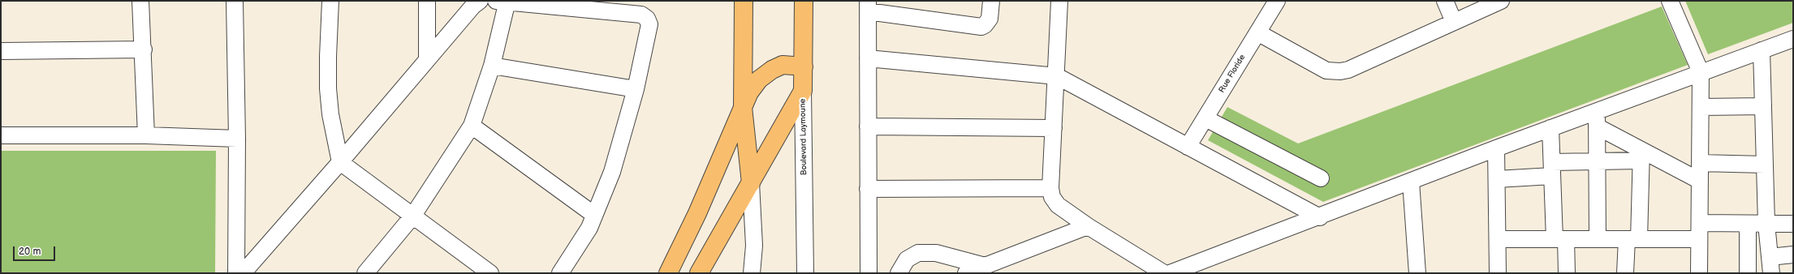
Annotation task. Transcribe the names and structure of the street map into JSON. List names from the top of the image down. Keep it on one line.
{"streets":{"main road":["Boulevard Laymoune"],"street":["Rue Floride"]},"scale_bar":"20 m"}
